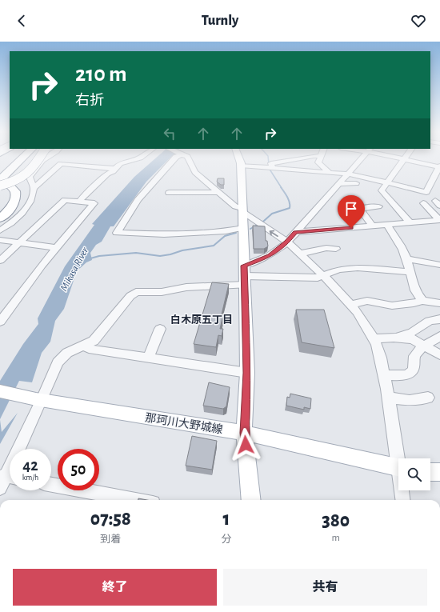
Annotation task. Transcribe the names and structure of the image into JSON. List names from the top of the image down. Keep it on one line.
{"streets":{"main road":["那珂川大野城線"]},"districts":["白木原五丁目"],"water":["Mikasa River"],"page":{"header":"Turnly","turn":["210 m","右折"],"speed":"42 km/h","limit":"50","eta":["07:58","到着","1","分","380","m"],"buttons":["終了","共有"]}}
